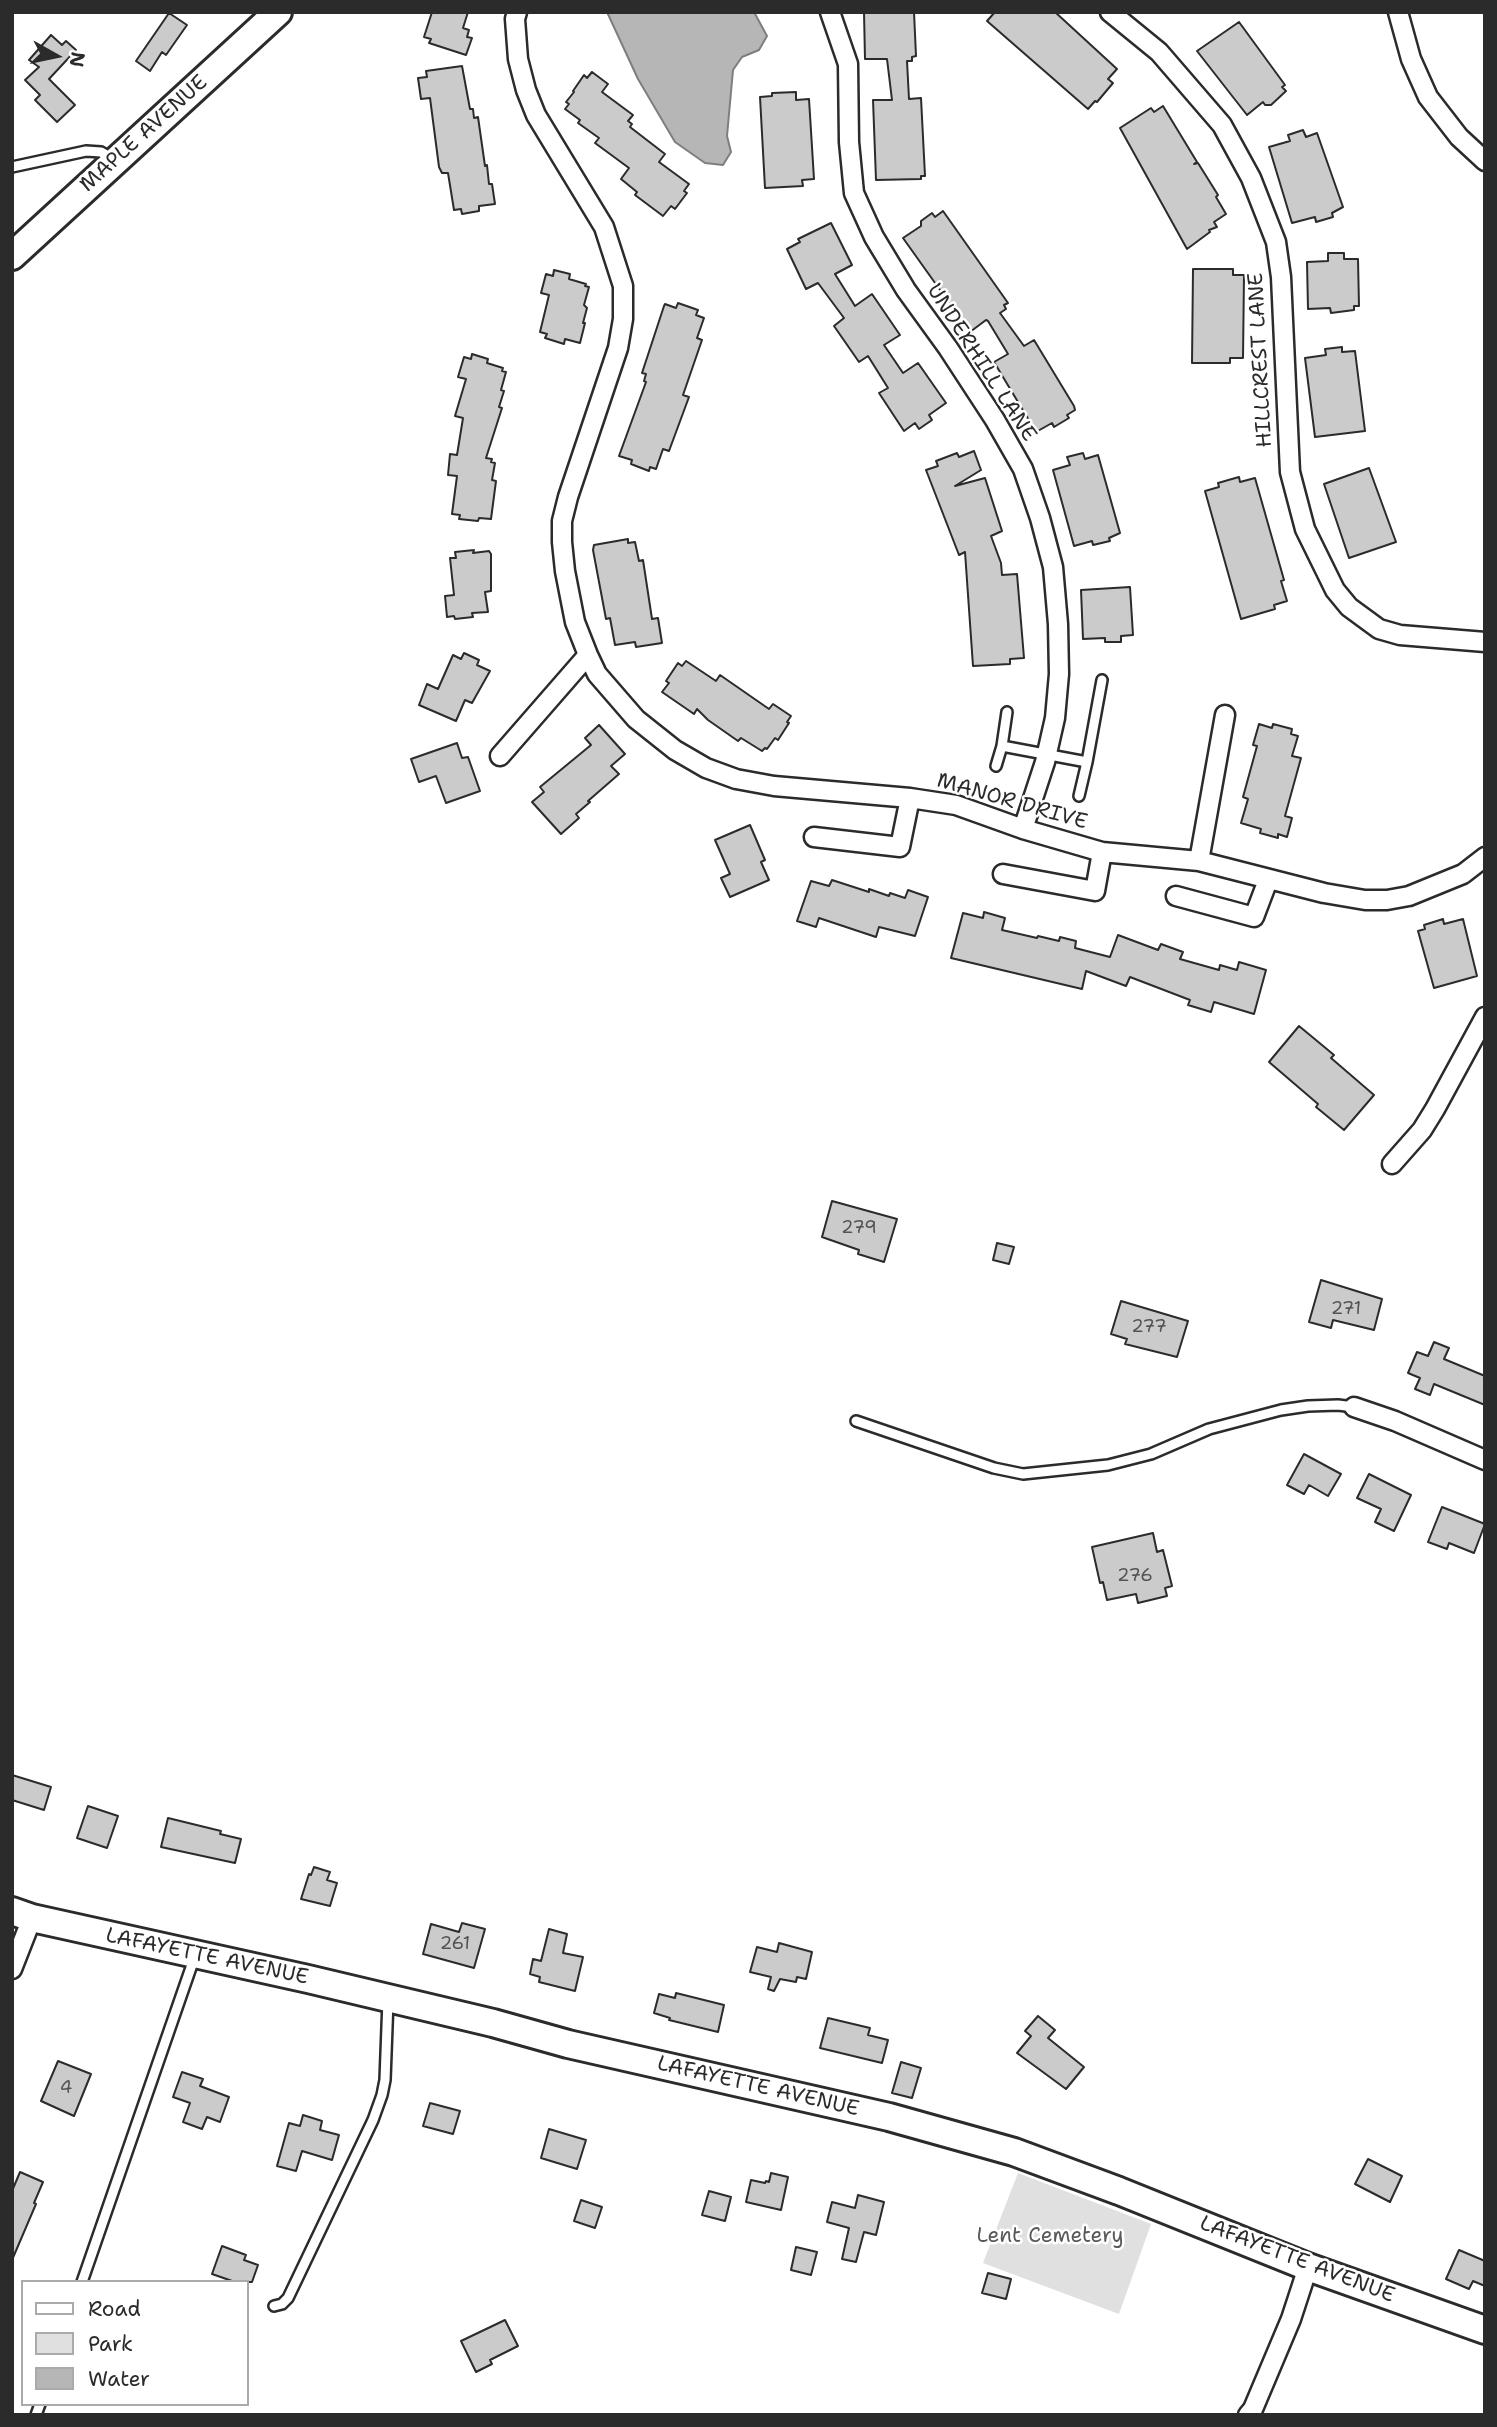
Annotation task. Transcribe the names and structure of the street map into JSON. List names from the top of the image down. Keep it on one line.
{"streets":{"street":["MAPLE AVENUE","HILLCREST LANE","UNDERHILL LANE","MANOR DRIVE","LAFAYETTE AVENUE"]},"crossings":[["UNDERHILL LANE","MANOR DRIVE"]],"parks":["Lent Cemetery"],"house_numbers":["279","271","277","276","261","4"],"legend":["Road","Park","Water"],"north":"right"}
